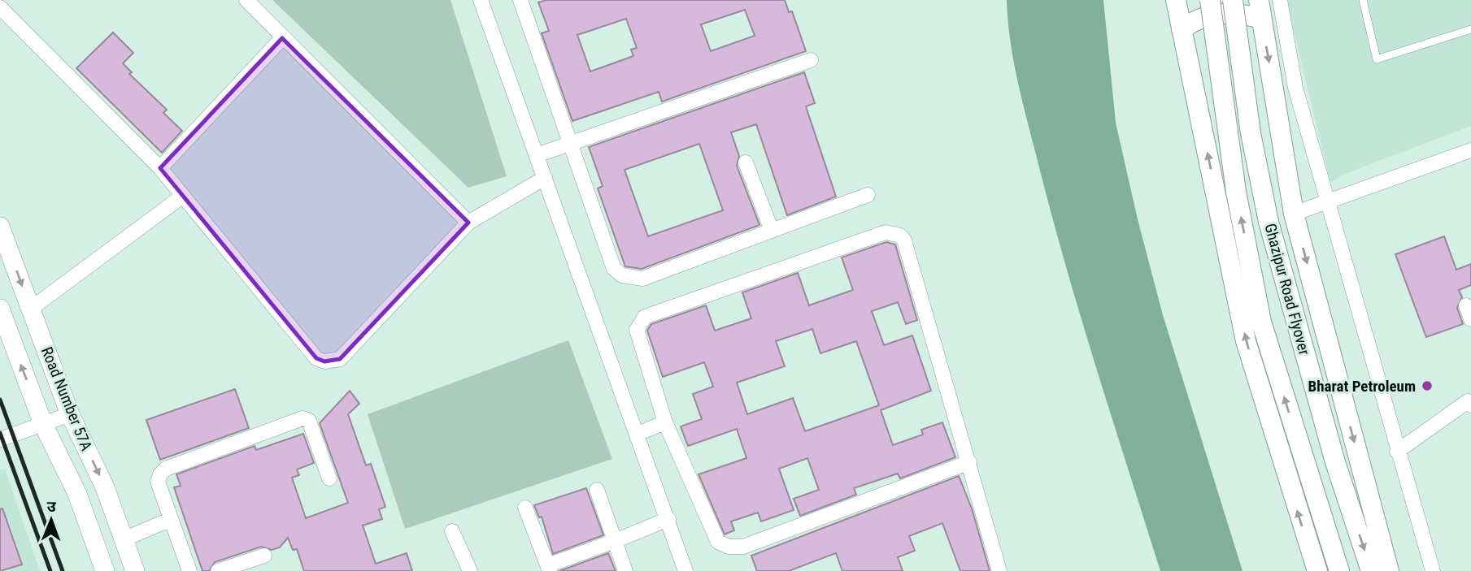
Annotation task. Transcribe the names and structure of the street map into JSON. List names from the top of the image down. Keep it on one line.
{"streets":{"main road":["Ghazipur Road Flyover"],"street":["Road Number 57A"]},"places":["Bharat Petroleum"],"north":"top"}
